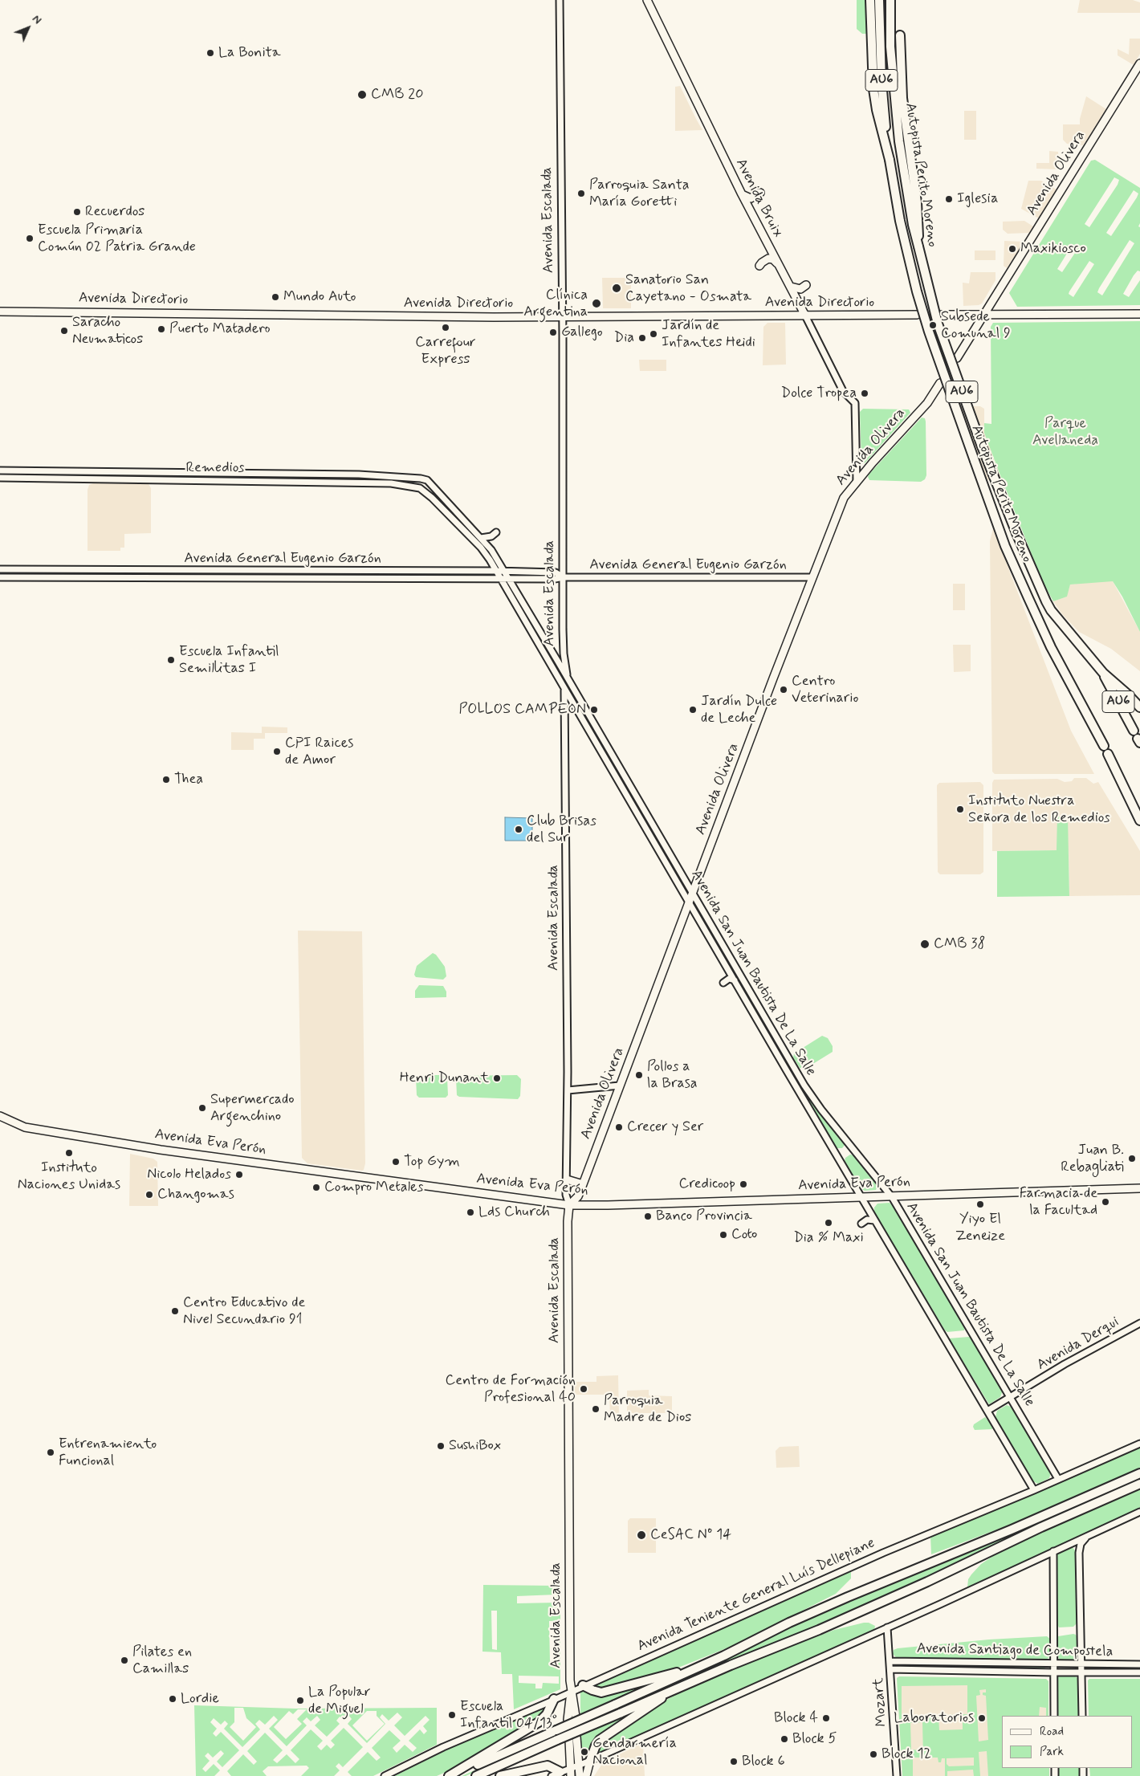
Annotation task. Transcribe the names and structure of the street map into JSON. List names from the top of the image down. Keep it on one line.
{"streets":{"highway":["AU6","Autopista Perito Moreno"],"main road":["Avenida Olivera","Avenida Bruix","Avenida Escalada","Avenida Directorio","Avenida Eva Perón"],"street":["Remedios","Avenida General Eugenio Garzón","Avenida San Juan Bautista De La Salle","Avenida Derqui","Avenida Teniente General Luís Dellepiane","Avenida Santiago de Compostela","Mozart"]},"crossings":[["Avenida Olivera","Avenida Bruix"],["Avenida Olivera","Avenida Escalada"],["Avenida Olivera","Avenida General Eugenio Garzón"],["Avenida Olivera","Avenida San Juan Bautista De La Salle"],["Avenida Olivera","Avenida Eva Perón"],["Avenida Bruix","Avenida Directorio"],["Avenida Escalada","Avenida Directorio"],["Avenida Escalada","Avenida General Eugenio Garzón"],["Avenida Escalada","Avenida San Juan Bautista De La Salle"],["Avenida Escalada","Avenida Eva Perón"],["Avenida Escalada","Avenida Teniente General Luís Dellepiane"],["Remedios","Avenida San Juan Bautista De La Salle"],["Avenida General Eugenio Garzón","Avenida San Juan Bautista De La Salle"],["Avenida San Juan Bautista De La Salle","Avenida Eva Perón"],["Avenida San Juan Bautista De La Salle","Avenida Derqui"],["Avenida San Juan Bautista De La Salle","Avenida Teniente General Luís Dellepiane"],["Avenida Santiago de Compostela","Mozart"]],"parks":["Parque Avellaneda"],"places":["La Bonita","CMB 20","Parroquia Santa María Goretti","Iglesia","Recuerdos","Escuela Primaria Común 02 Patria Grande","Maxikiosco","Sanatorio San Cayetano - Osmata","Mundo Auto","Clínica Argentina","Subsede Comunal 9","Carrefour Express","Puerto Matadero","Saracho Neumaticos","Gallego","Jardín de Infantes Heidi","Dia","Dolce Tropea","Escuela Infantil Semillitas I","Centro Veterinario","POLLOS CAMPEON","Jardín Dulce de Leche","CPI Raices de Amor","Thea","Instituto Nuestra Señora de los Remedios","Club Brisas del Sur","CMB 38","Pollos a la Brasa","Henri Dunant","Supermercado Argenchino","Crecer y Ser","Instituto Naciones Unidas","Juan B. Rebagliati","Top Gym","Nicolo Helados","Credicoop","Compro Metales","Changomas","Farmacia de la Facultad","Yiyo El Zeneize","Lds Church","Banco Provincia","Dia % Maxi","Coto","Centro Educativo de Nivel Secundario 91","Centro de Formación Profesional 40","Parroquia Madre de Dios","SushiBox","Entrenamiento Funcional","CeSAC Nº 14","Pilates en Camillas","Lordie","La Popular de Miguel","Escuela Infantil 04/13°","Block 4","Laboratorios","Block 5","Gendarmería Nacional","Block 12","Block 6"],"legend":["Road","Park"],"north":"top right"}
